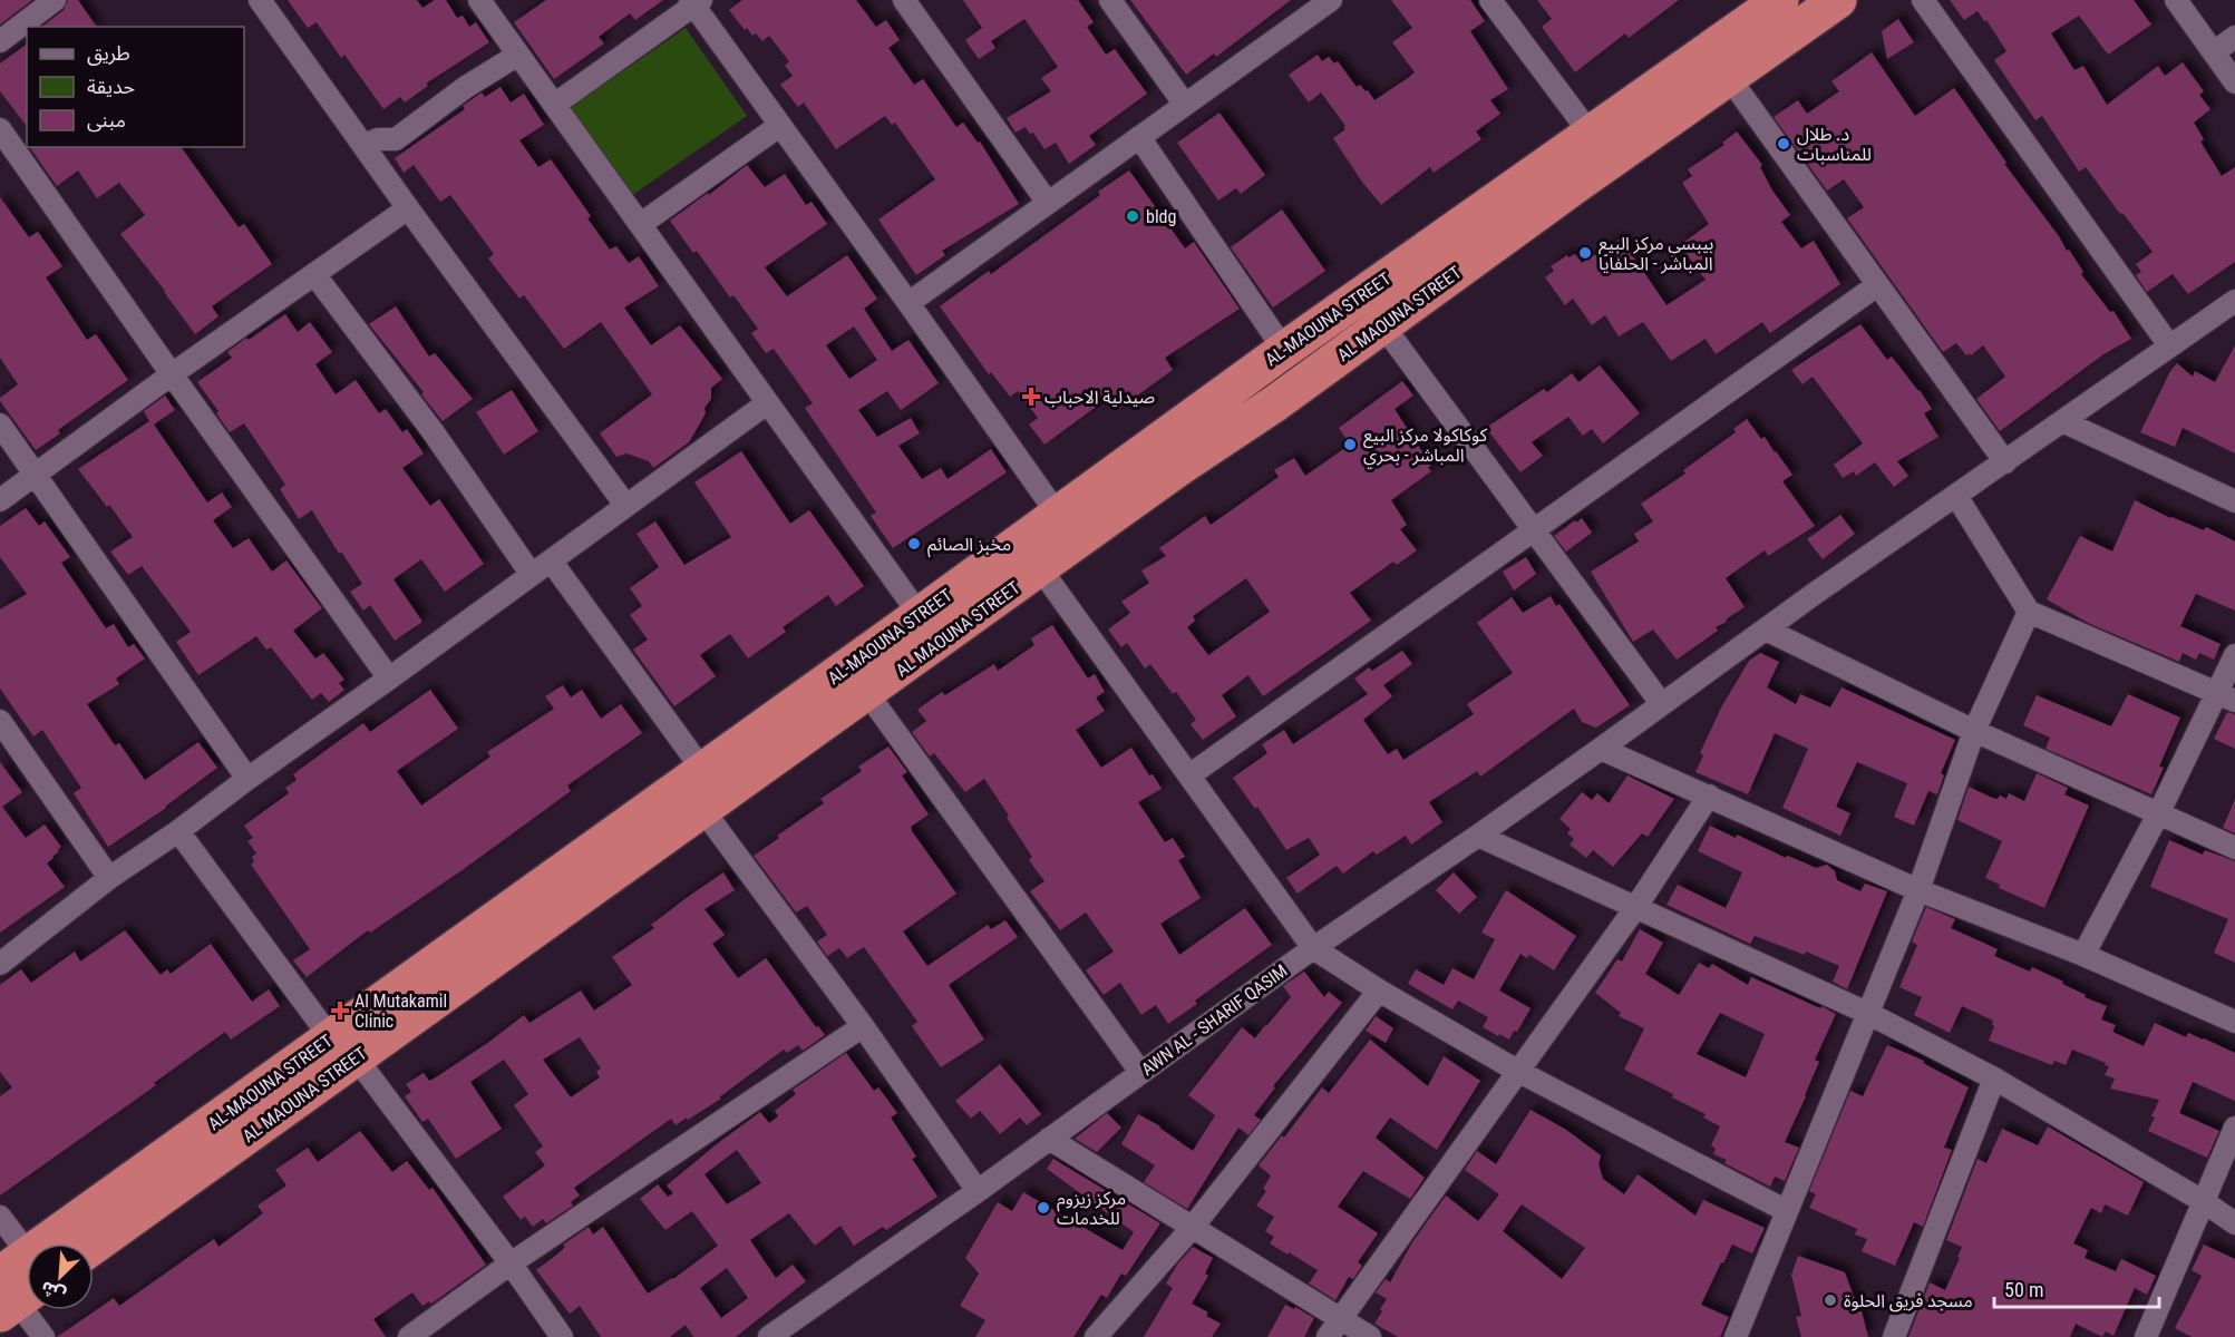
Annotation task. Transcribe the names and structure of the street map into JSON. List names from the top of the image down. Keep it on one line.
{"streets":{"highway":["AL MAOUNA STREET","AL-MAOUNA STREET"],"street":["AWN AL - SHARIF QASIM"]},"crossings":[["AL MAOUNA STREET","AL-MAOUNA STREET"]],"places":{"other":["د. طلال للمناسبات","bldg","بيبسي مركز البيع المباشر - الحلفايا","كوكاكولا مركز البيع المباشر - بحري","مخبز الصائم","مركز زيزوم للخدمات","مسجد فريق الحلوة"],"health":["صيدلية الاحباب","Al Mutakamil Clinic"]},"legend":["طريق","حديقة","مبنى"],"scale_bar":"50 m","north":"bottom left"}
